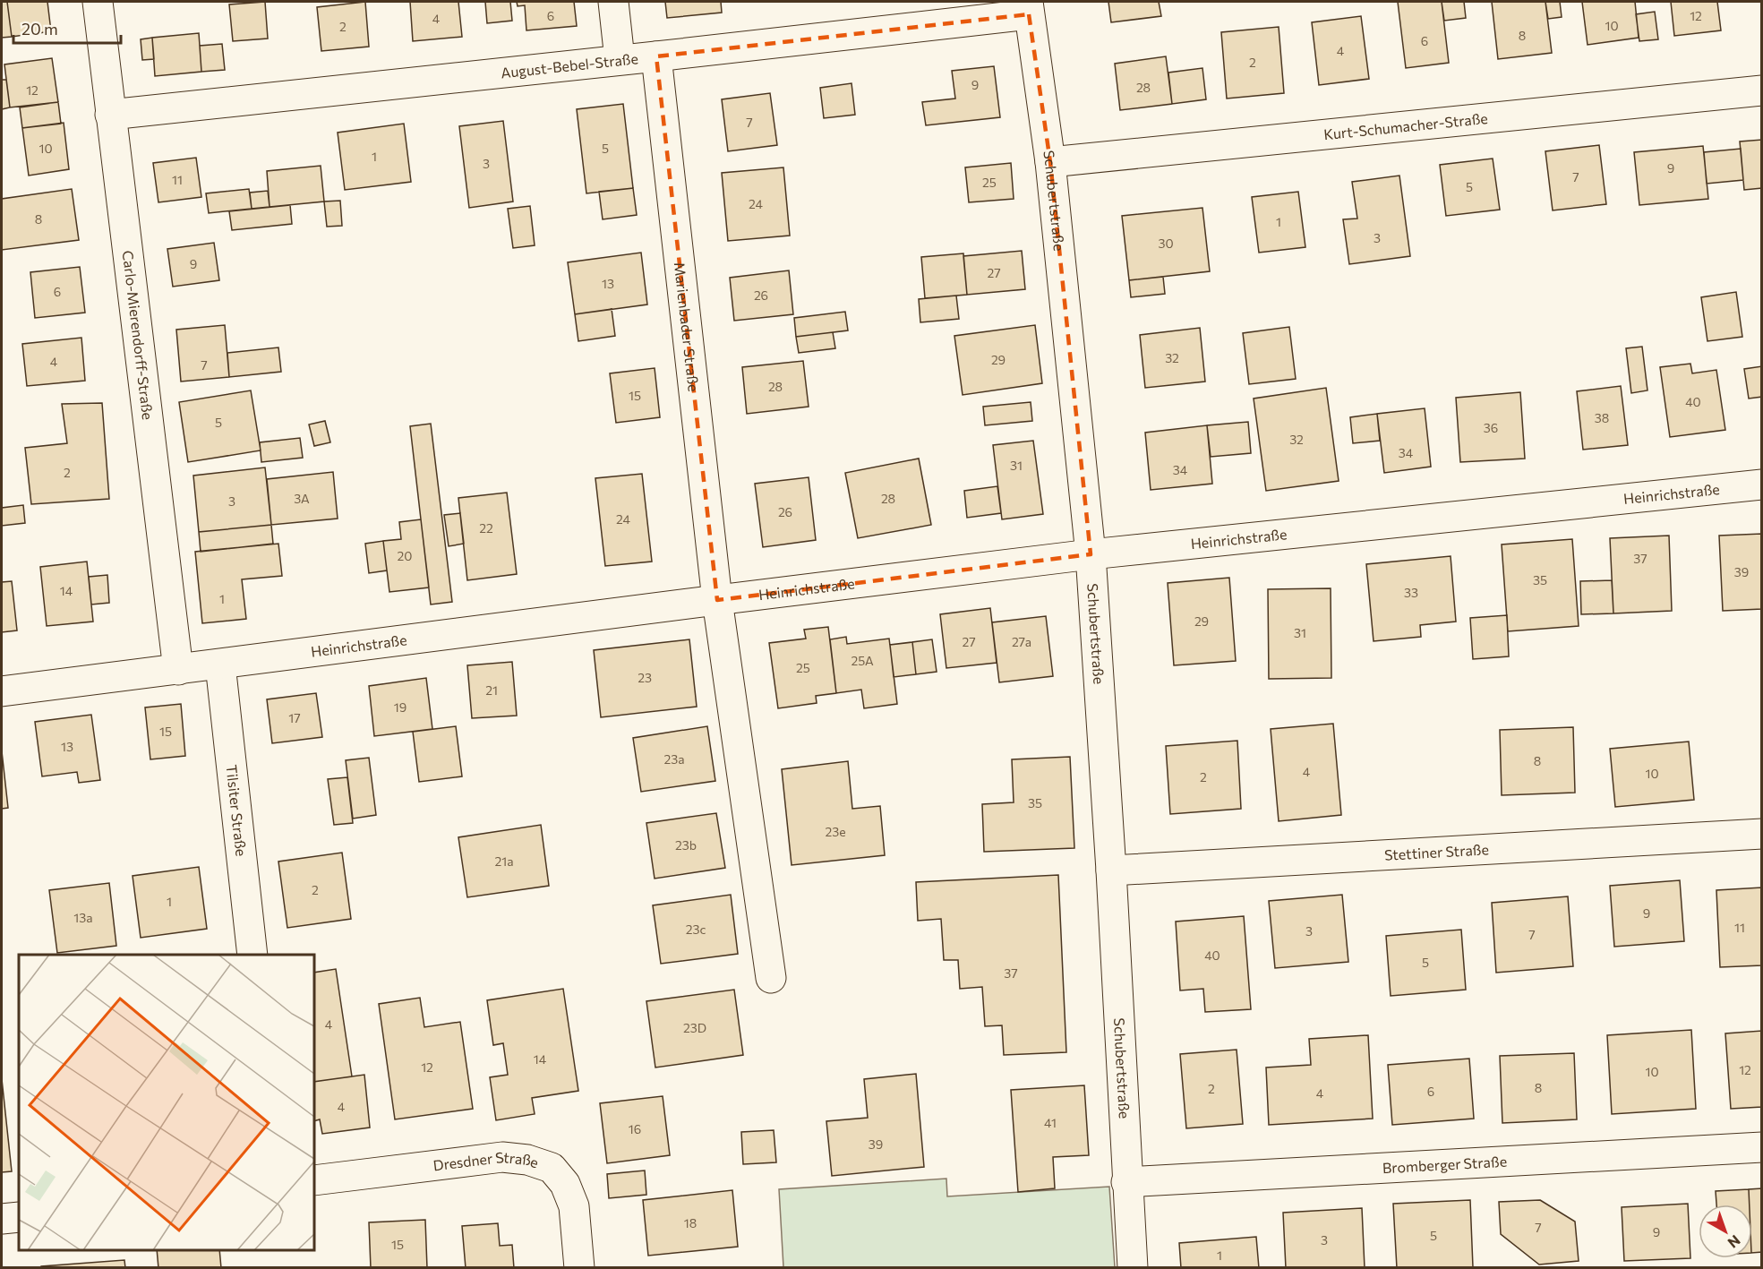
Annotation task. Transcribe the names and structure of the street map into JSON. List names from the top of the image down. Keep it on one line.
{"streets":{"street":["August-Bebel-Straße","Kurt-Schumacher-Straße","Schubertstraße","Marienbader Straße","Carlo-Mierendorff-Straße","Heinrichstraße","Tilsiter Straße","Stettiner Straße","Bromberger Straße","Dresdner Straße"]},"crossings":[["August-Bebel-Straße","Schubertstraße"],["August-Bebel-Straße","Marienbader Straße"],["August-Bebel-Straße","Carlo-Mierendorff-Straße"],["Kurt-Schumacher-Straße","Schubertstraße"],["Schubertstraße","Heinrichstraße"],["Schubertstraße","Stettiner Straße"],["Schubertstraße","Bromberger Straße"],["Marienbader Straße","Heinrichstraße"],["Carlo-Mierendorff-Straße","Heinrichstraße"],["Heinrichstraße","Tilsiter Straße"]],"house_numbers":["6","12","4","10","2","8","6","4","2","9","28","12","7","10","5","1","3","9","7","11","25","5","24","8","1","3","30","9","27","13","6","26","32","29","4","7","28","15","40","38","5","36","32","34","31","34","2","3A","28","3","26","24","22","20","37","39","35","14","33","1","29","31","27","27a","25A","25","23","21","19","17","15","13","23a","8","4","10","2","35","23e","23b","21a","2","1","9","13a","11","23c","3","7","40","5","37","4","23D","14","12","12","10","8","2","6","4","4","41","16","39","18","7","9","5","3","15","1"],"scale_bar":"20 m","north":"bottom right"}
